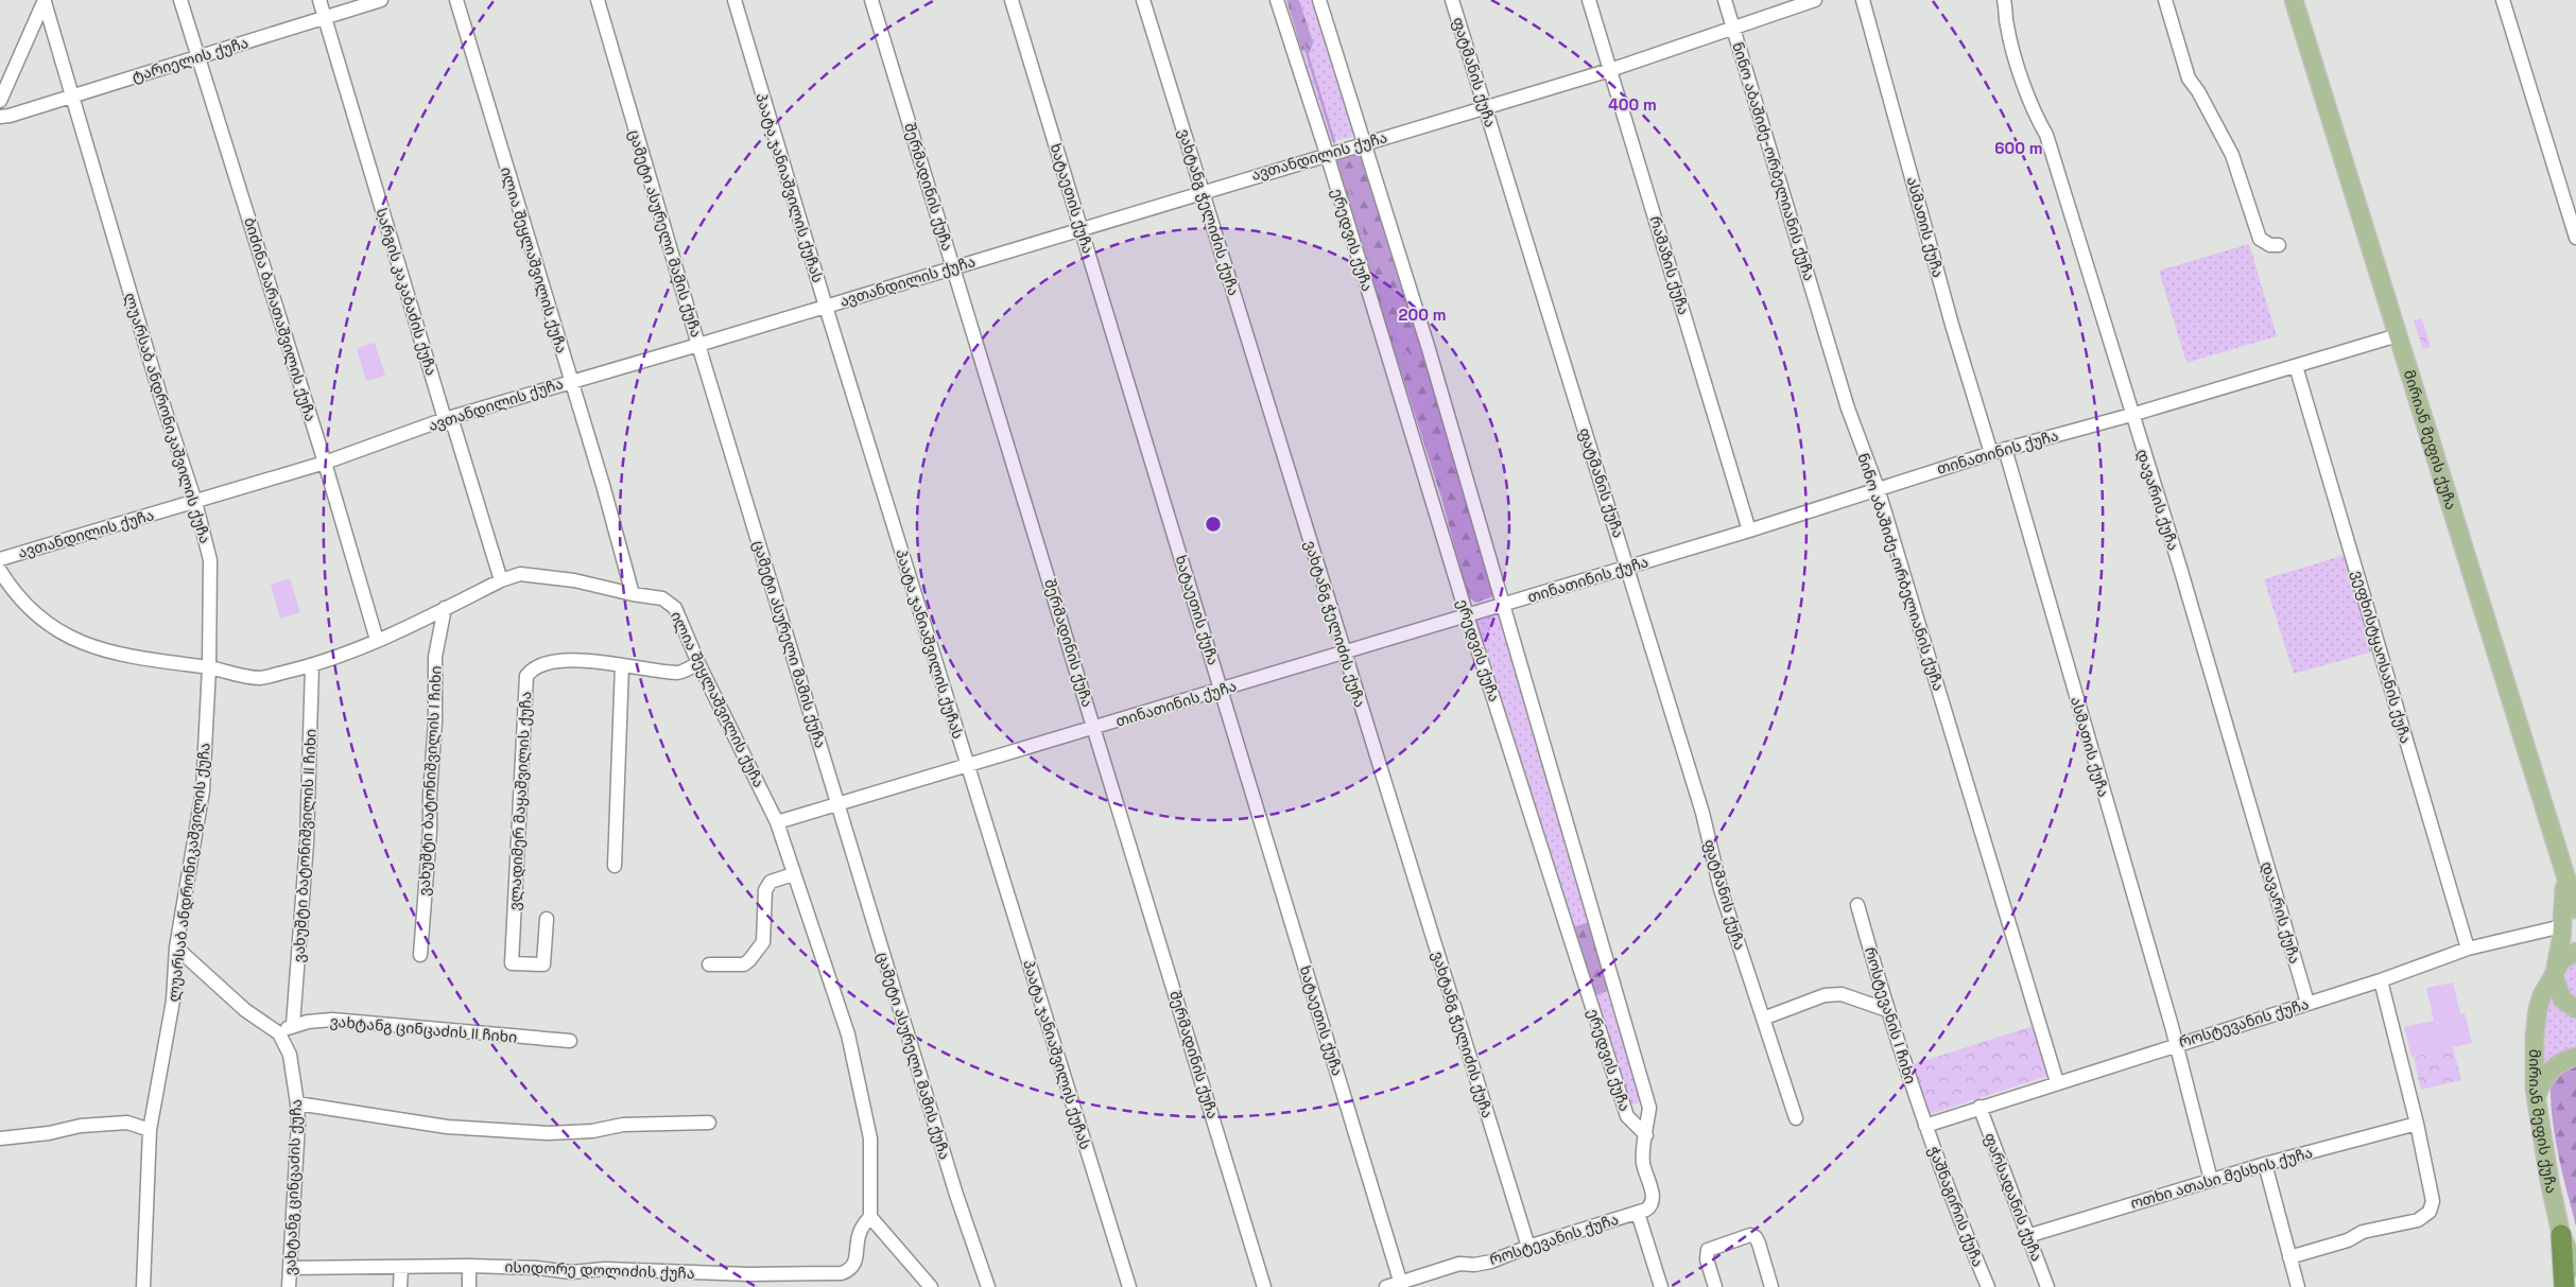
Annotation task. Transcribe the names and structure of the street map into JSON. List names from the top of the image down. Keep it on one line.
{"streets":{"main road":["მირიან მეფის ქუჩა"],"street":["ტარიელის ქუჩა","ფატმანის ქუჩა","ავთანდილის ქუჩა","ნინო აბაშიძე-ორბელიანის ქუჩა","შერმადინის ქუჩა","პაატა ჯანიაშვილის ქუჩას","ხატაეთის ქუჩა","ვახტანგ ჭელიძის ქუჩა","ასმათის ქუჩა","ცამეტი ასურელი მამის ქუჩა","ერედვის ქუჩა","ილია შეყლაშვილის ქუჩა","რამაზის ქუჩა","სარგის კაკაბაძის ქუჩა","ბიძინა ბარათაშვილის ქუჩა","ლუარსაბ ანდრონიკაშვილის ქუჩა","თინათინის ქუჩა","დავარის ქუჩა","ვეფხისტყაოსანის ქუჩა","ვახუშტი ბატონიშვილის I ჩიხი","ვლადიმერ მაყაშვილის ქუჩა","ვახუშტი ბატონიშვილის II ჩიხი","როსტევანის I ჩიხი","როსტევანის ქუჩა","ვახტანგ ცინცაძის II ჩიხი","ოთხი ათასი მესხის ქუჩა","ვახტანგ ცინცაძის ქუჩა","ფარსადანის ქუჩა","ჭაშნაგირის ქუჩა","ისიდორე დოლიძის ქუჩა"]},"crossings":[["ტარიელის ქუჩა","სარგის კაკაბაძის ქუჩა"],["ტარიელის ქუჩა","ბიძინა ბარათაშვილის ქუჩა"],["ტარიელის ქუჩა","ლუარსაბ ანდრონიკაშვილის ქუჩა"],["ფატმანის ქუჩა","ავთანდილის ქუჩა"],["ფატმანის ქუჩა","თინათინის ქუჩა"],["ავთანდილის ქუჩა","ნინო აბაშიძე-ორბელიანის ქუჩა"],["ავთანდილის ქუჩა","შერმადინის ქუჩა"],["ავთანდილის ქუჩა","პაატა ჯანიაშვილის ქუჩას"],["ავთანდილის ქუჩა","ხატაეთის ქუჩა"],["ავთანდილის ქუჩა","ვახტანგ ჭელიძის ქუჩა"],["ავთანდილის ქუჩა","ცამეტი ასურელი მამის ქუჩა"],["ავთანდილის ქუჩა","ერედვის ქუჩა"],["ავთანდილის ქუჩა","ილია შეყლაშვილის ქუჩა"],["ავთანდილის ქუჩა","რამაზის ქუჩა"],["ავთანდილის ქუჩა","სარგის კაკაბაძის ქუჩა"],["ავთანდილის ქუჩა","ბიძინა ბარათაშვილის ქუჩა"],["ავთანდილის ქუჩა","ლუარსაბ ანდრონიკაშვილის ქუჩა"],["ნინო აბაშიძე-ორბელიანის ქუჩა","თინათინის ქუჩა"],["ნინო აბაშიძე-ორბელიანის ქუჩა","როსტევანის ქუჩა"],["შერმადინის ქუჩა","თინათინის ქუჩა"],["პაატა ჯანიაშვილის ქუჩას","თინათინის ქუჩა"],["ხატაეთის ქუჩა","თინათინის ქუჩა"],["ხატაეთის ქუჩა","როსტევანის ქუჩა"],["ვახტანგ ჭელიძის ქუჩა","თინათინის ქუჩა"],["ვახტანგ ჭელიძის ქუჩა","როსტევანის ქუჩა"],["ასმათის ქუჩა","თინათინის ქუჩა"],["ასმათის ქუჩა","როსტევანის ქუჩა"],["ასმათის ქუჩა","ოთხი ათასი მესხის ქუჩა"],["ცამეტი ასურელი მამის ქუჩა","თინათინის ქუჩა"],["ერედვის ქუჩა","თინათინის ქუჩა"],["ერედვის ქუჩა","როსტევანის ქუჩა"],["ილია შეყლაშვილის ქუჩა","თინათინის ქუჩა"],["ილია შეყლაშვილის ქუჩა","ვლადიმერ მაყაშვილის ქუჩა"],["ილია შეყლაშვილის ქუჩა","ისიდორე დოლიძის ქუჩა"],["რამაზის ქუჩა","თინათინის ქუჩა"],["მირიან მეფის ქუჩა","თინათინის ქუჩა"],["მირიან მეფის ქუჩა","როსტევანის ქუჩა"],["თინათინის ქუჩა","დავარის ქუჩა"],["თინათინის ქუჩა","ვეფხისტყაოსანის ქუჩა"],["დავარის ქუჩა","როსტევანის ქუჩა"],["ვეფხისტყაოსანის ქუჩა","როსტევანის ქუჩა"],["ვახუშტი ბატონიშვილის II ჩიხი","ვახტანგ ცინცაძის II ჩიხი"],["როსტევანის I ჩიხი","როსტევანის ქუჩა"],["როსტევანის I ჩიხი","ჭაშნაგირის ქუჩა"],["როსტევანის ქუჩა","ფარსადანის ქუჩა"],["როსტევანის ქუჩა","ჭაშნაგირის ქუჩა"],["ვახტანგ ცინცაძის II ჩიხი","ვახტანგ ცინცაძის ქუჩა"],["ოთხი ათასი მესხის ქუჩა","ფარსადანის ქუჩა"],["ვახტანგ ცინცაძის ქუჩა","ისიდორე დოლიძის ქუჩა"]],"rings":["400 m","600 m","200 m"]}
